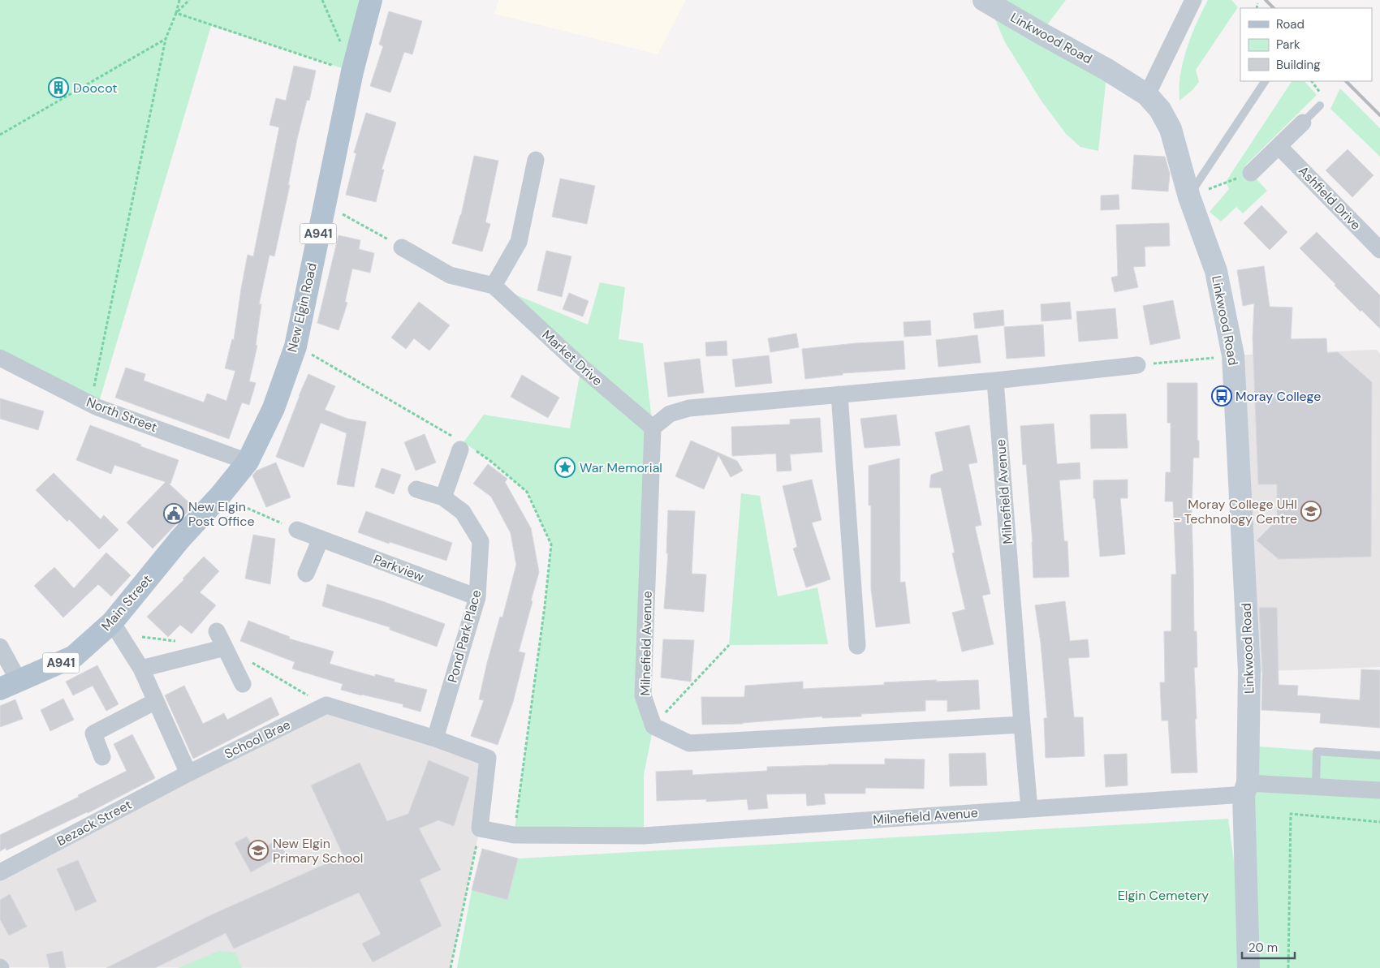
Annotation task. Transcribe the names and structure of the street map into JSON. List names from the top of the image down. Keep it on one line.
{"streets":{"main road":["A941","New Elgin Road","Main Street"],"street":["Linkwood Road","Ashfield Drive","Market Drive","North Street","Milnefield Avenue","Parkview","Pond Park Place","School Brae","Bezack Street"]},"crossings":[["Linkwood Road","Milnefield Avenue"],["New Elgin Road","North Street"],["New Elgin Road","Main Street"],["Market Drive","Milnefield Avenue"],["Milnefield Avenue","School Brae"],["Parkview","Pond Park Place"],["Pond Park Place","School Brae"],["School Brae","Bezack Street"]],"parks":["Elgin Cemetery"],"places":{"building":["Doocot"],"bus stop":["Moray College"],"place":["War Memorial"],"school or university":["Moray College UHI - Technology Centre","New Elgin Primary School"],"public building":["New Elgin Post Office"]},"legend":["Road","Park","Building"],"scale_bar":"20 m"}
